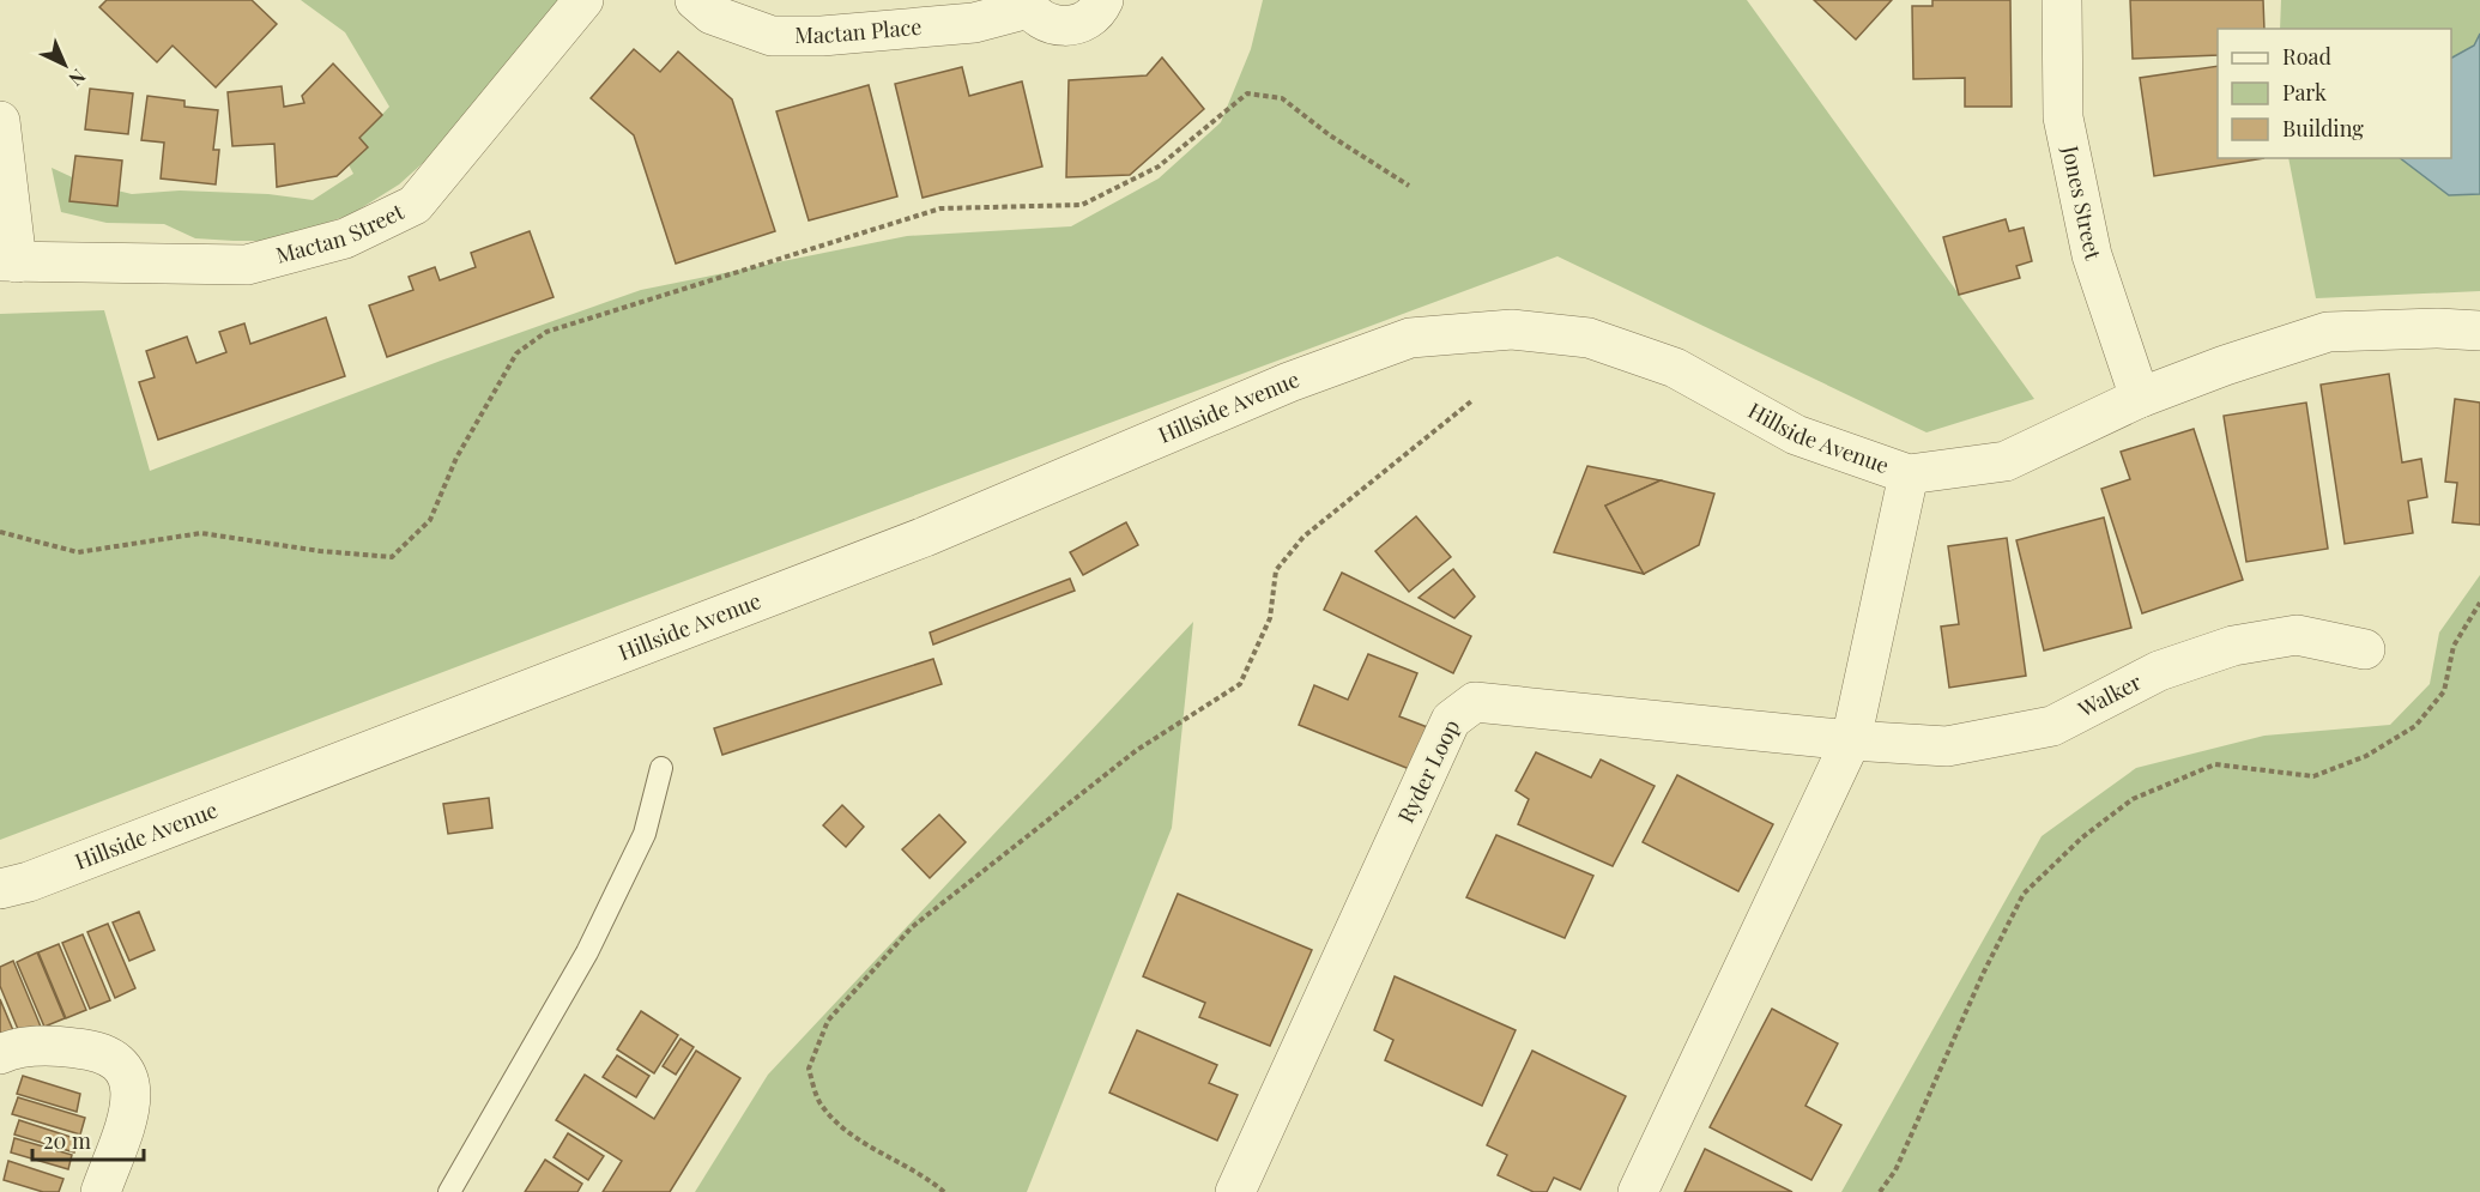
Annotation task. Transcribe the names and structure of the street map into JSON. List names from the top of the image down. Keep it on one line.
{"streets":{"street":["Mactan Place","Jones Street","Mactan Street","Hillside Avenue","Walker","Ryder Loop"]},"crossings":[["Jones Street","Hillside Avenue"],["Walker","Ryder Loop"]],"legend":["Road","Park","Building"],"scale_bar":"20 m","north":"bottom right"}
